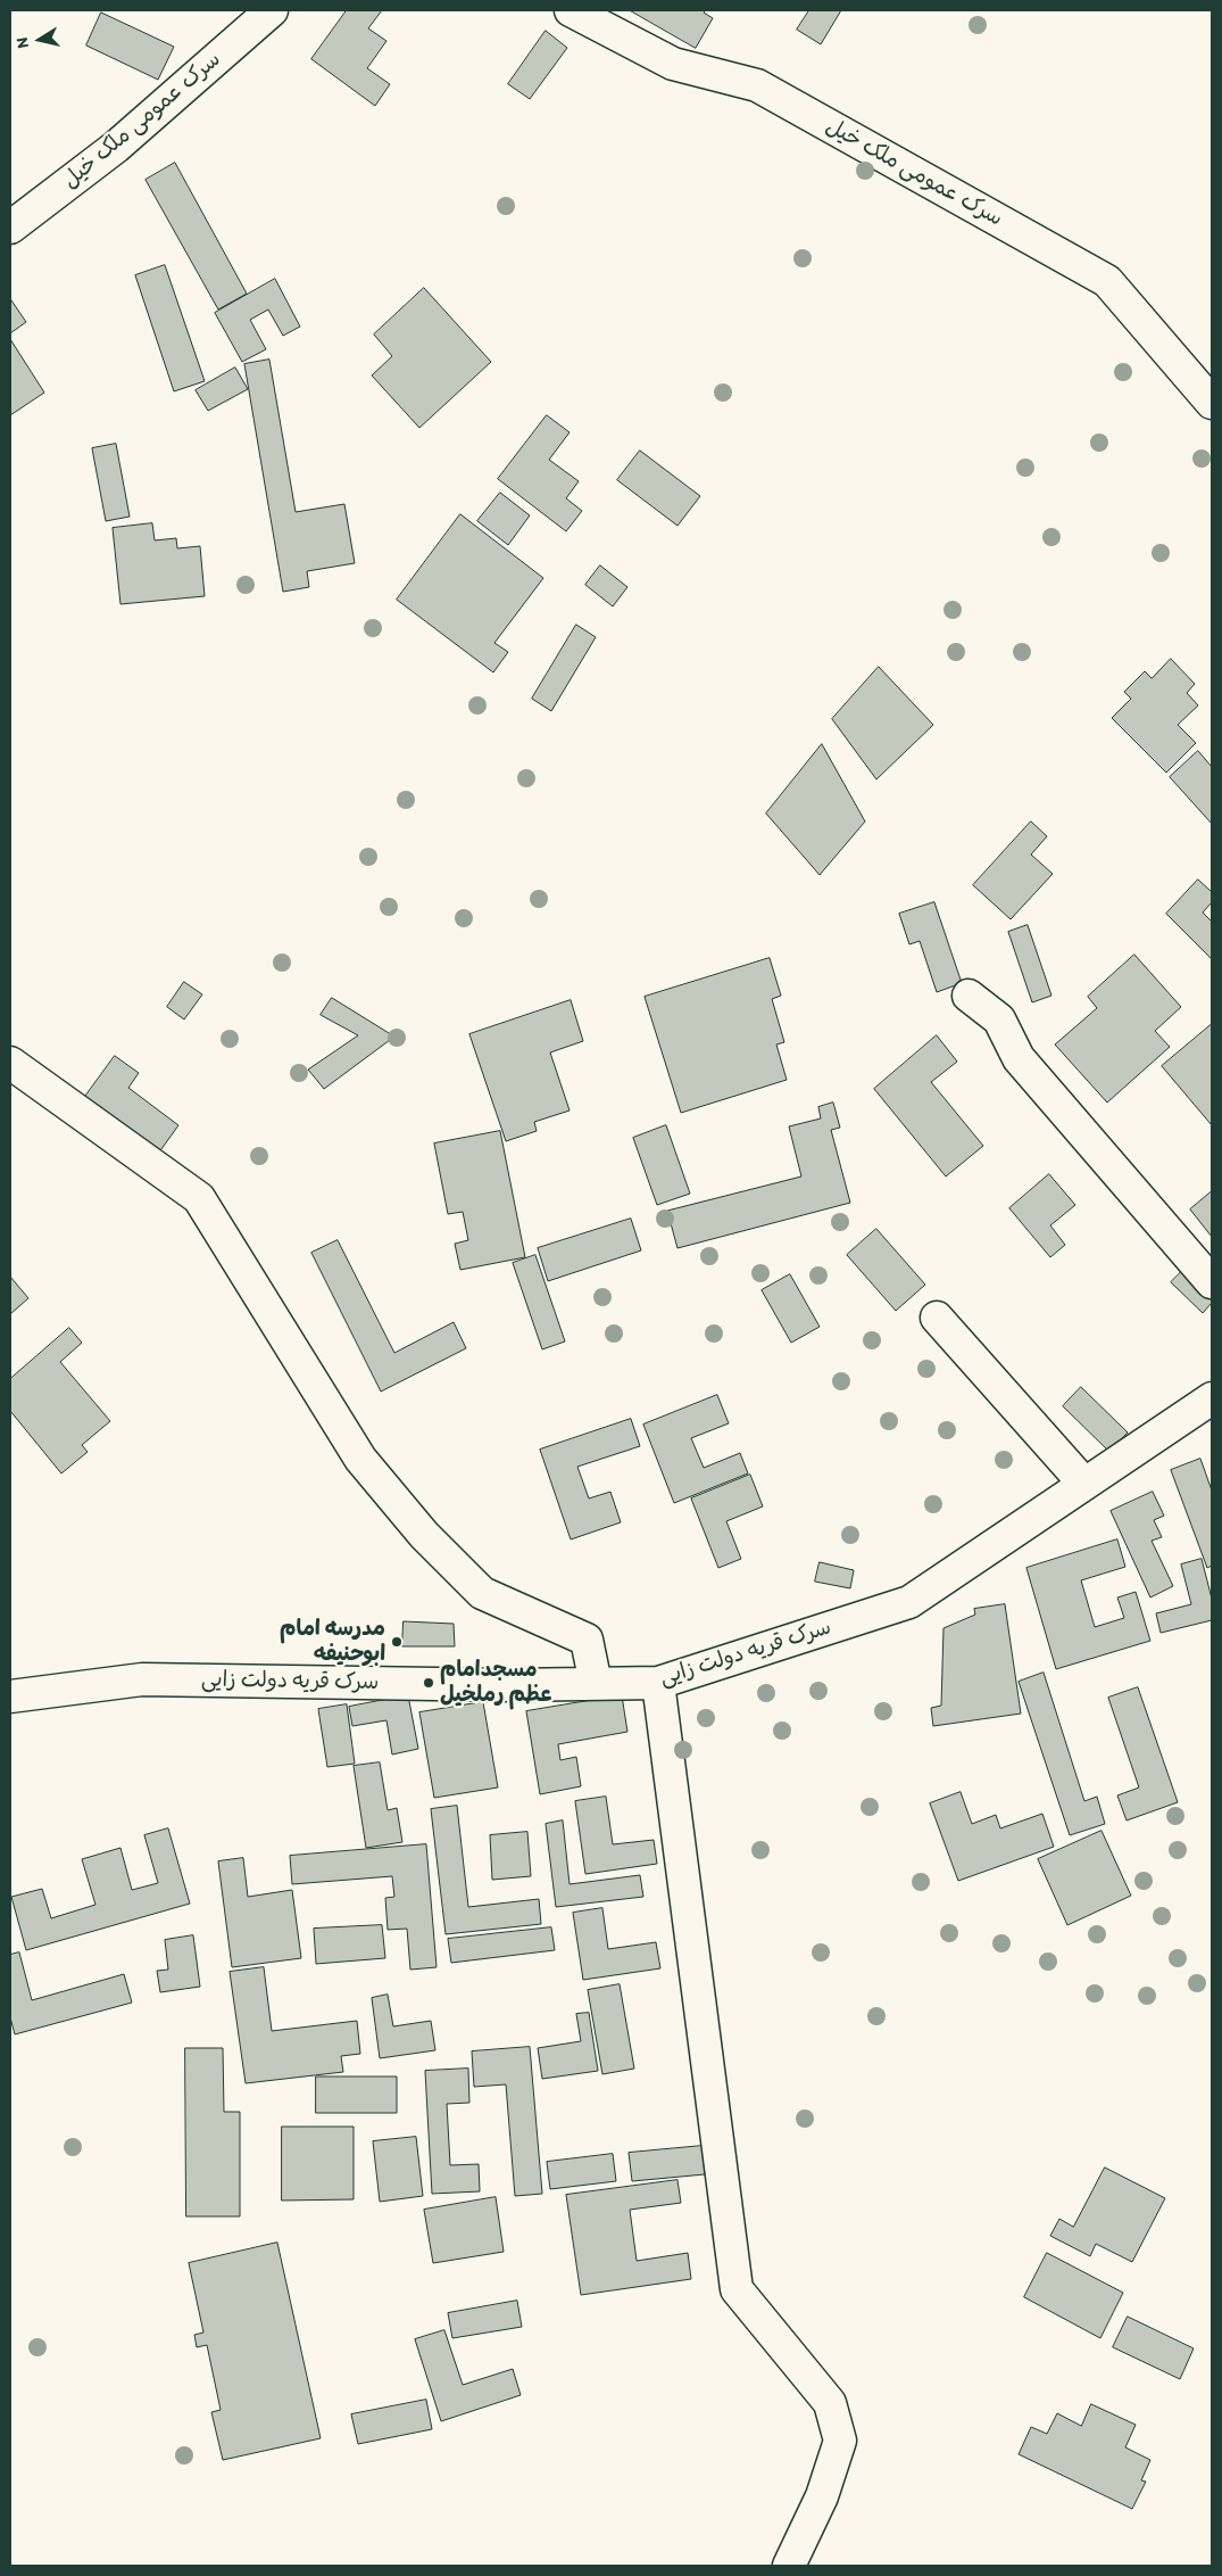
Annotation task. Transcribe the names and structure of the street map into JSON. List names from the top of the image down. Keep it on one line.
{"streets":{"street":["سرک عمومی ملک خیل","سرک قریه دولت زایی"]},"places":["مدرسه امام ابوحنیفه","مسجدامام عظم رملخیل"],"north":"left"}
